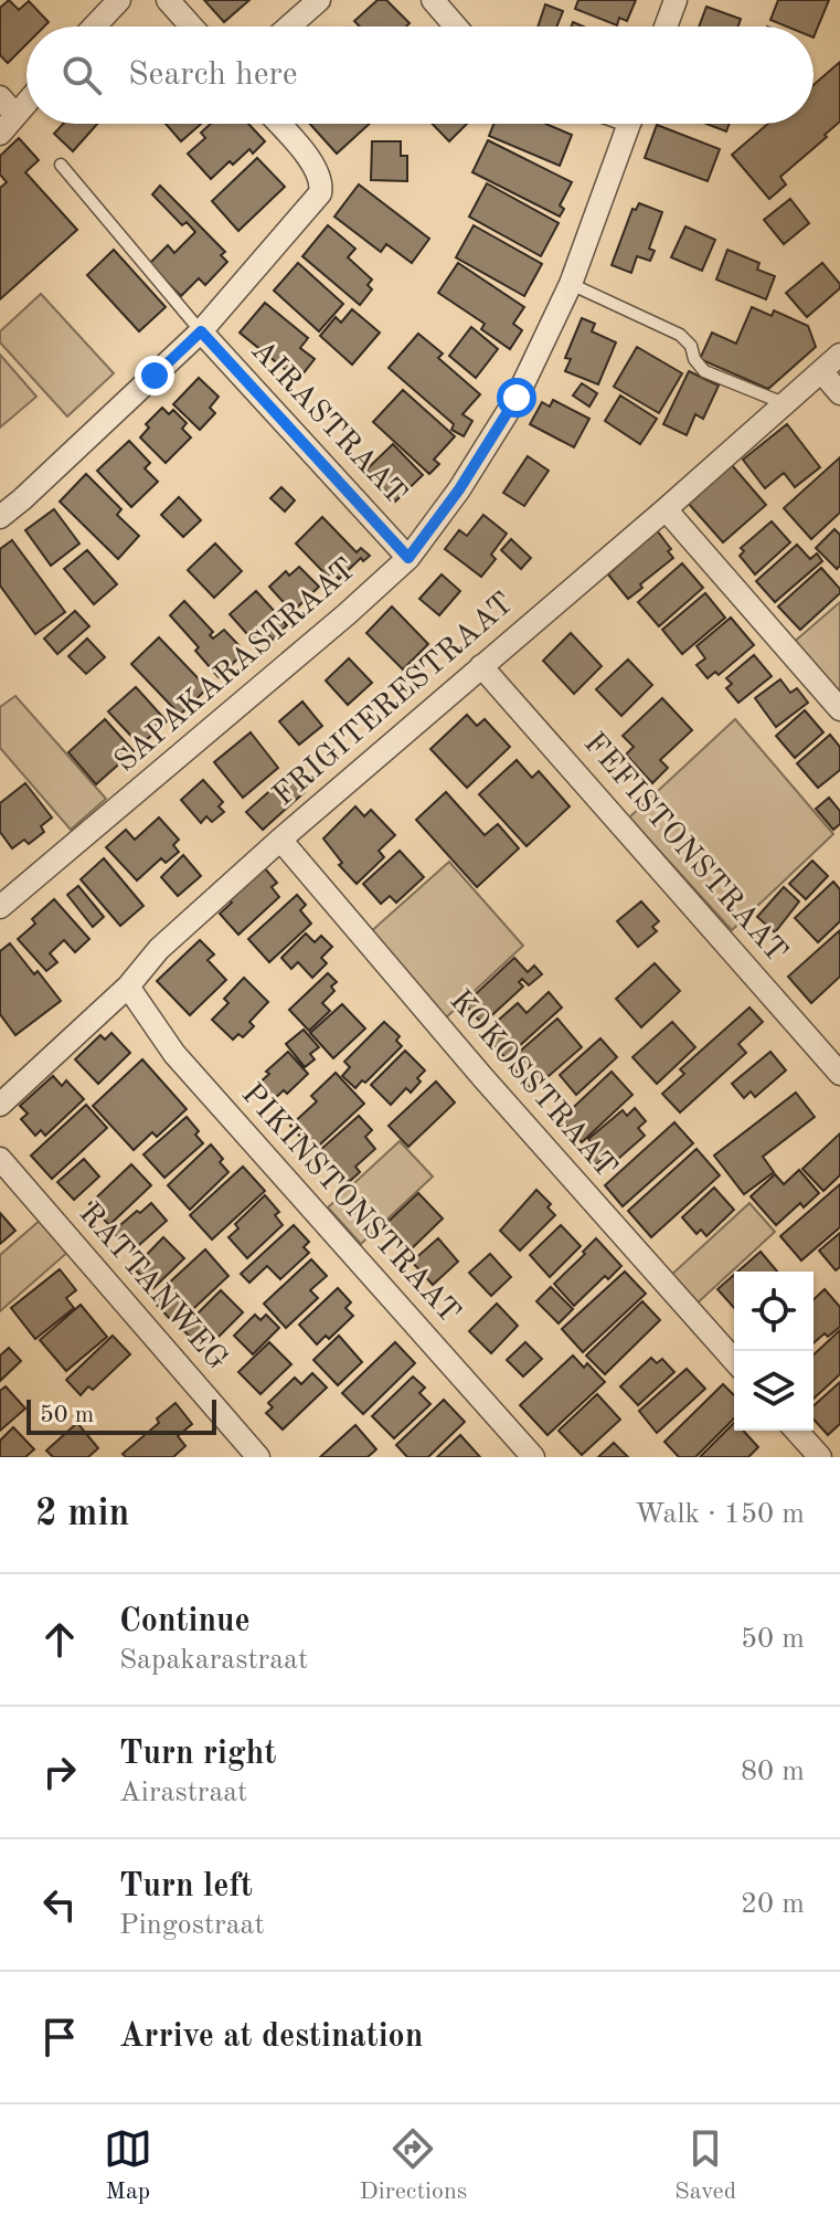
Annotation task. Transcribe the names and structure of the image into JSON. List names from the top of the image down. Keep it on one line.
{"streets":{"street":["AIRASTRAAT","SAPAKARASTRAAT","FRIGITERESTRAAT","FEFISTONSTRAAT","KOKOSSTRAAT","PIKINSTONSTRAAT","RATTANWEG"]},"crossings":[["AIRASTRAAT","SAPAKARASTRAAT"],["FRIGITERESTRAAT","FEFISTONSTRAAT"],["FRIGITERESTRAAT","KOKOSSTRAAT"],["FRIGITERESTRAAT","PIKINSTONSTRAAT"]],"scale_bar":"50 m","page":{"search":"Search here","scale":"50 m","heading":["2 min","Walk · 150 m"],"list":[["Continue","Sapakarastraat","50 m"],["Turn right","Airastraat","80 m"],["Turn left","Pingostraat","20 m"],"Arrive at destination"],"nav":["Map","Directions","Saved"]}}
